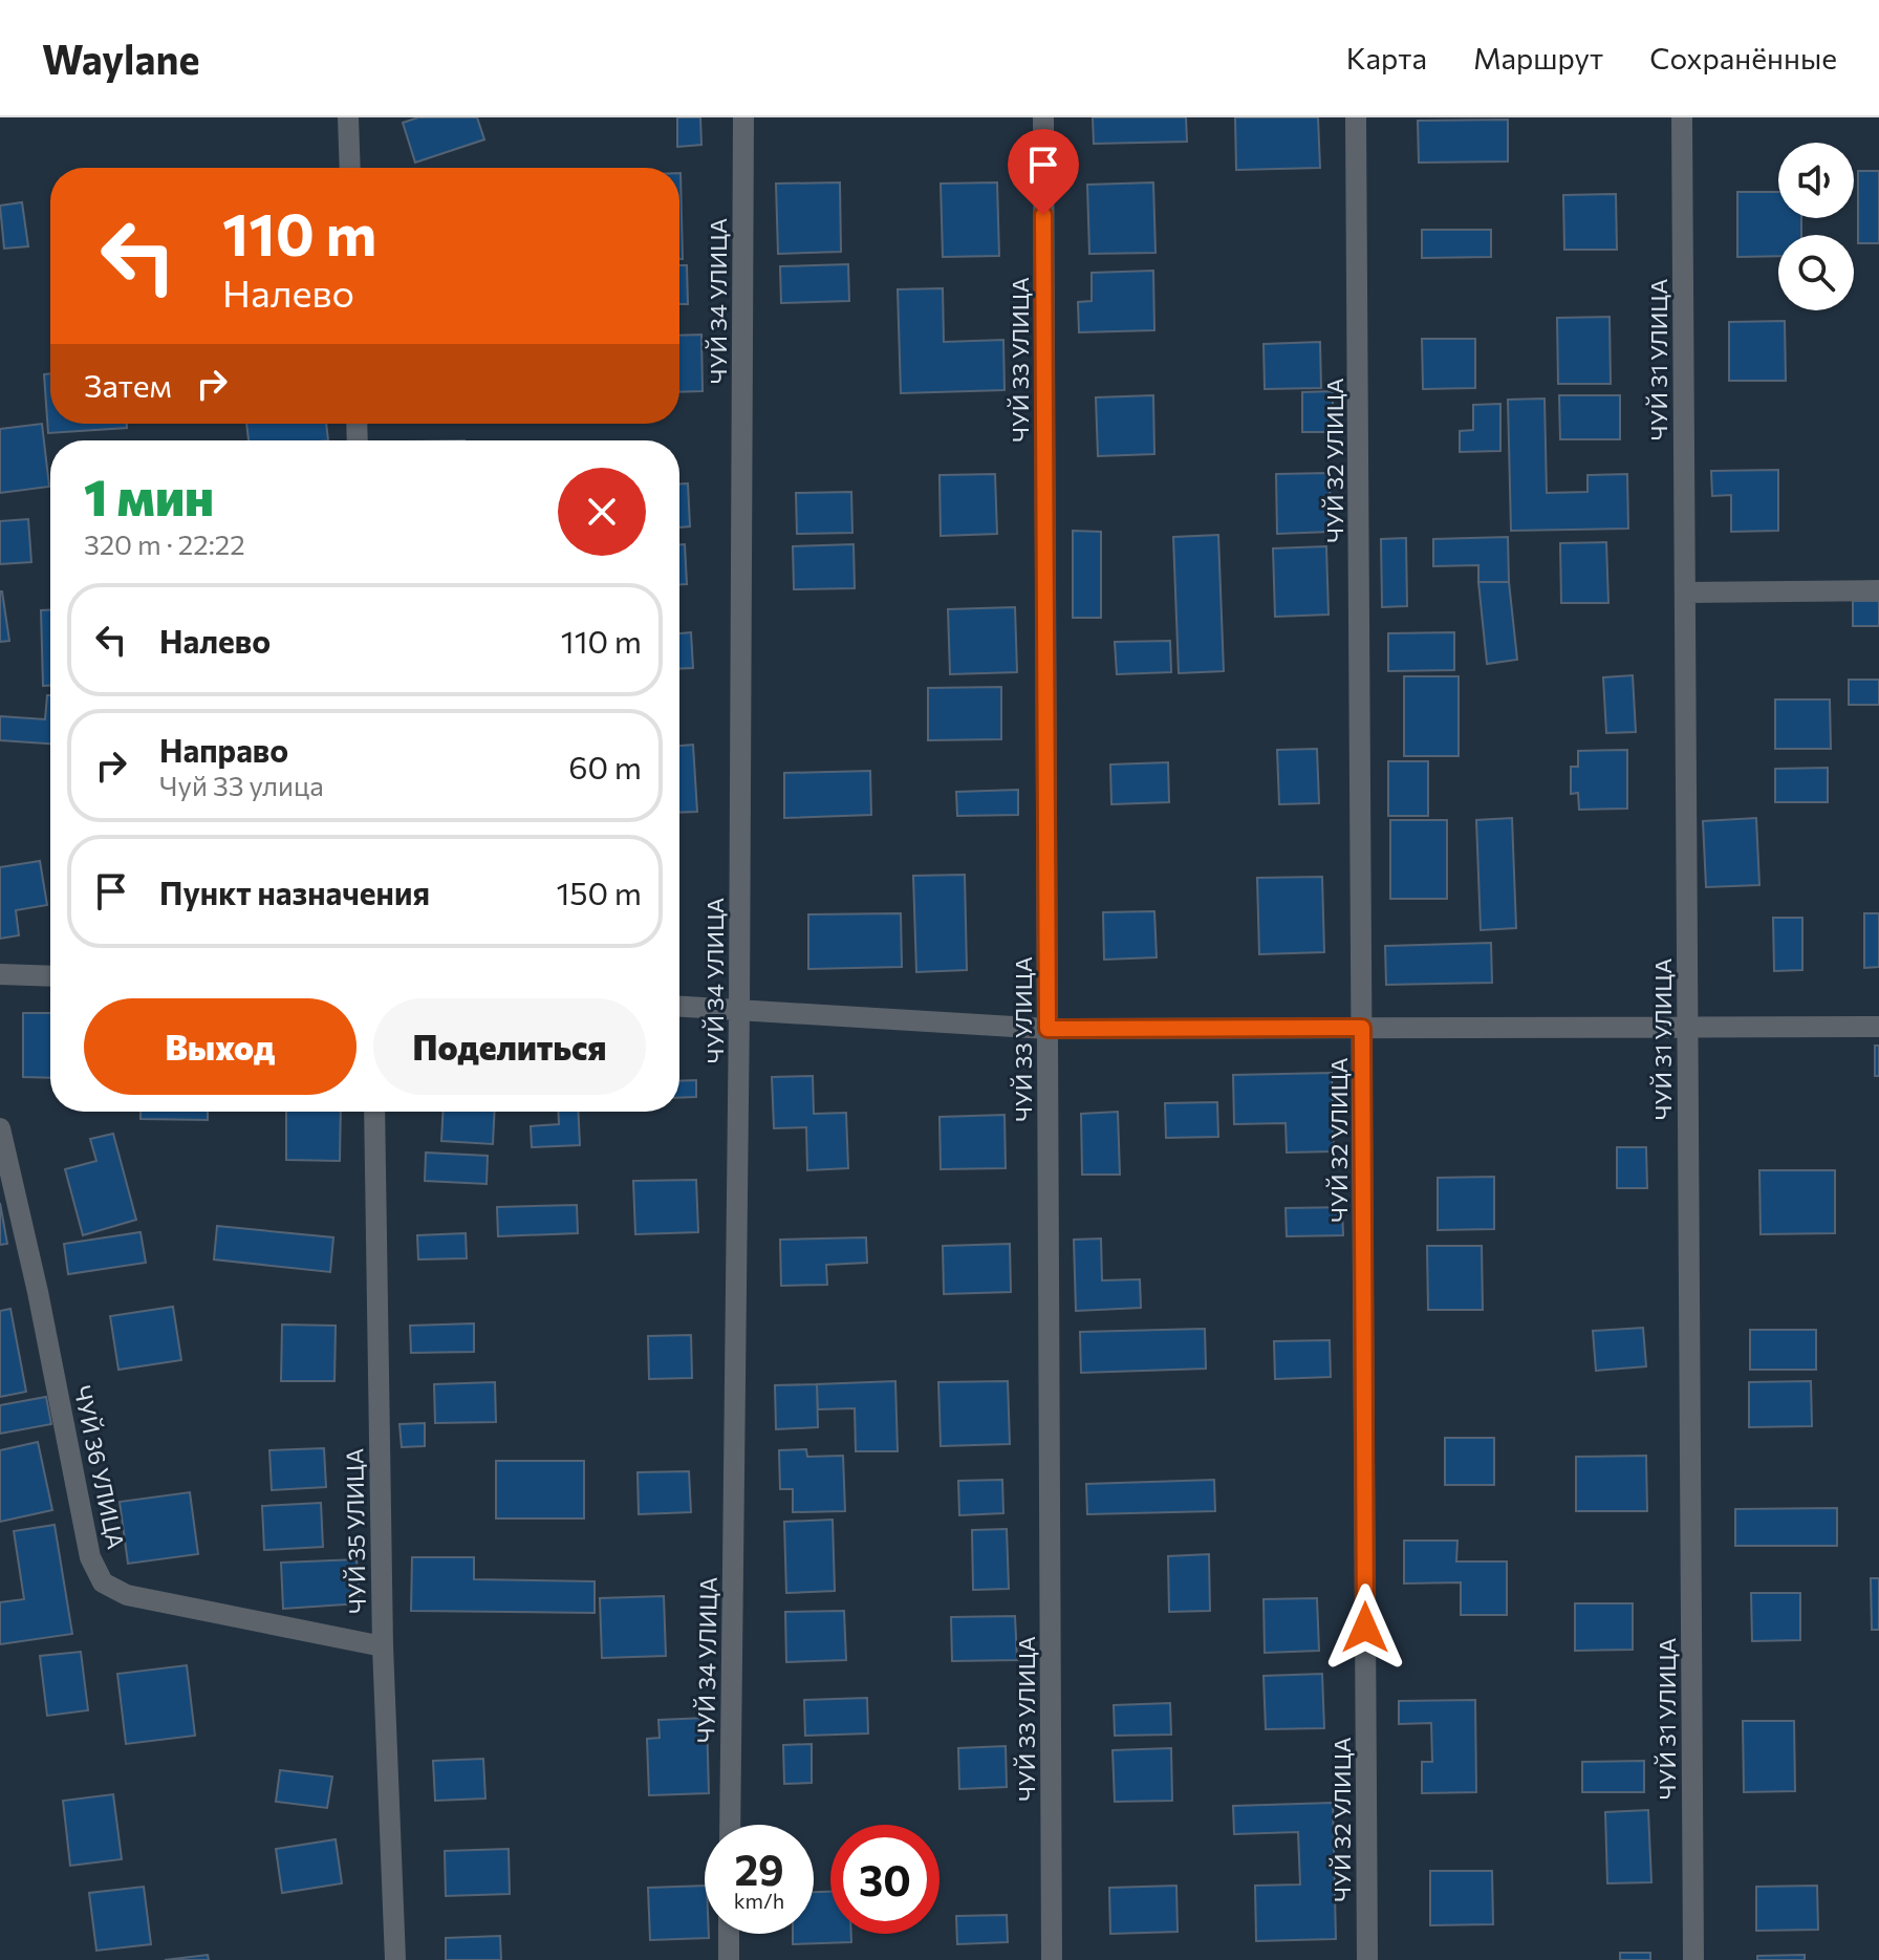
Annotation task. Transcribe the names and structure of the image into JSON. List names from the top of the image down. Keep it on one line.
{"streets":{"street":["ЧУЙ 34 УЛИЦА","ЧУЙ 33 УЛИЦА","ЧУЙ 31 УЛИЦА","ЧУЙ 32 УЛИЦА","ЧУЙ 36 УЛИЦА","ЧУЙ 35 УЛИЦА"]},"crossings":[["ЧУЙ 36 УЛИЦА","ЧУЙ 35 УЛИЦА"]],"page":{"header":"Waylane","nav":["Карта","Маршрут","Сохранённые"],"turn":["110 m","Налево"],"then":"Затем","heading":["1 мин","320 m · 22:22"],"list":[{"name":"Налево","value":"110 m"},{"name":"Направо","note":"Чуй 33 улица","value":"60 m"},{"name":"Пункт назначения","value":"150 m"}],"buttons":["Выход","Поделиться"],"speed":"29 km/h","limit":"30"}}
